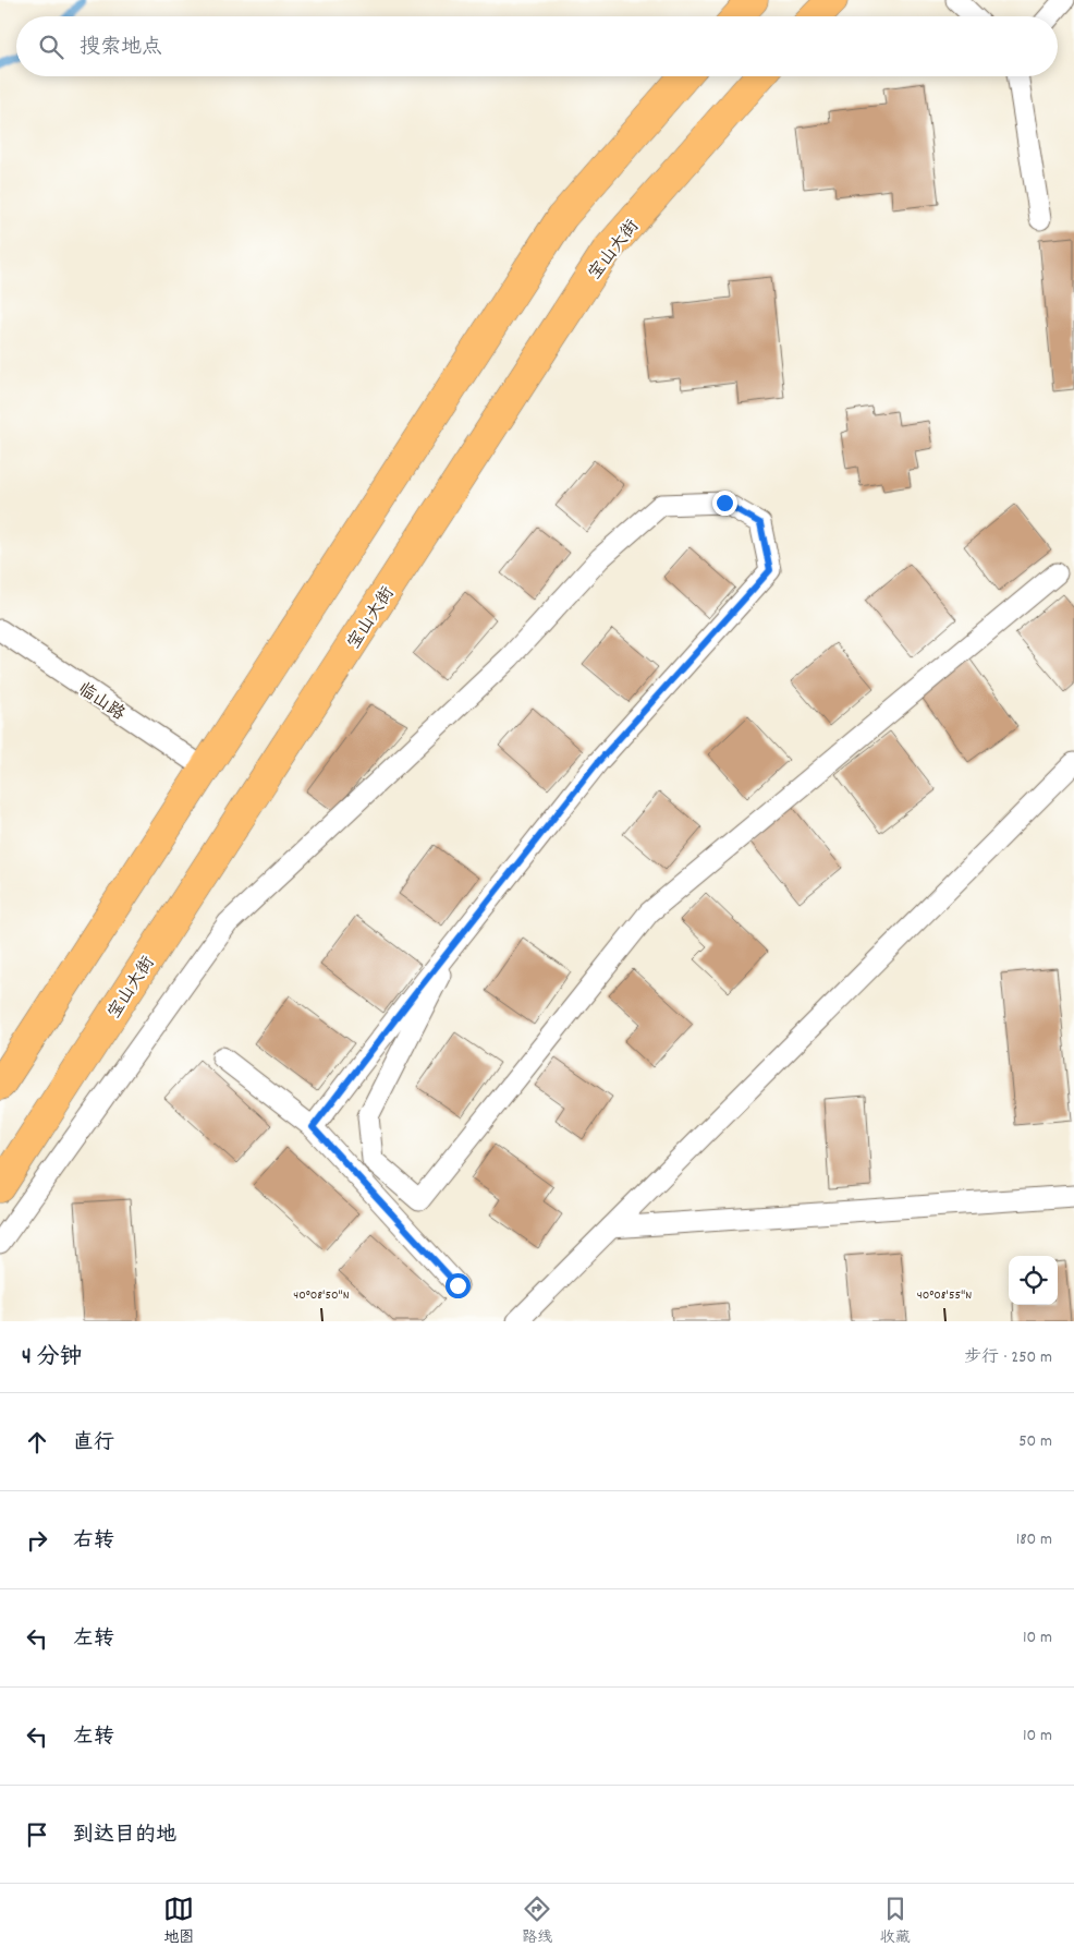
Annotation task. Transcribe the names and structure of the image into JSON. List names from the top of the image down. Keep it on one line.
{"streets":{"main road":["宝山大街"],"street":["临山路"]},"page":{"search":"搜索地点","heading":["4 分钟","步行 · 250 m"],"list":[["直行","50 m"],["右转","180 m"],["左转","10 m"],["左转","10 m"],"到达目的地"],"nav":["地图","路线","收藏"]},"coordinates":["40°08'50\"N","40°08'55\"N"]}
